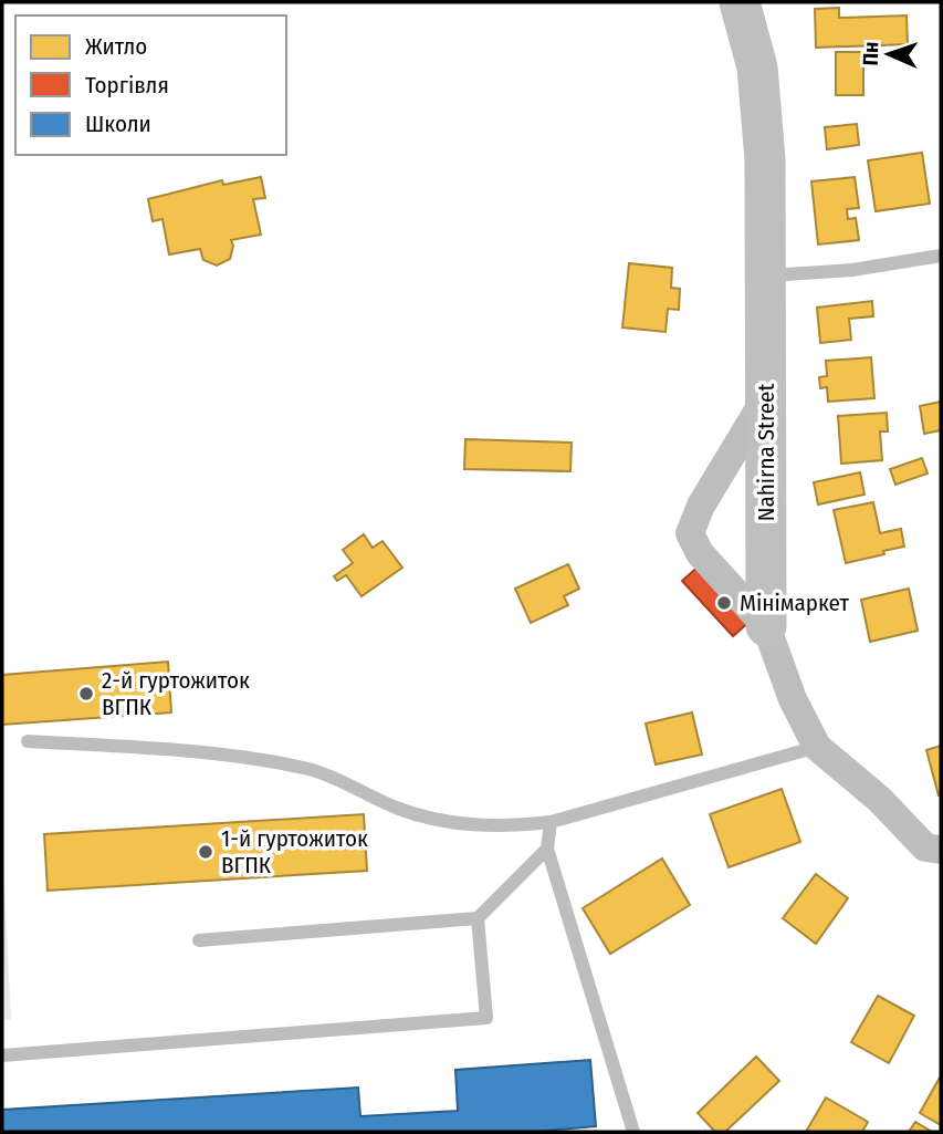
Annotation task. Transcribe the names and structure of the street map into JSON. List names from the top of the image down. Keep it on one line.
{"streets":{"street":["Nahirna Street"]},"places":["Мінімаркет","2-й гуртожиток ВГПК","1-й гуртожиток ВГПК"],"legend":["Житло","Торгівля","Школи"],"north":"left"}
